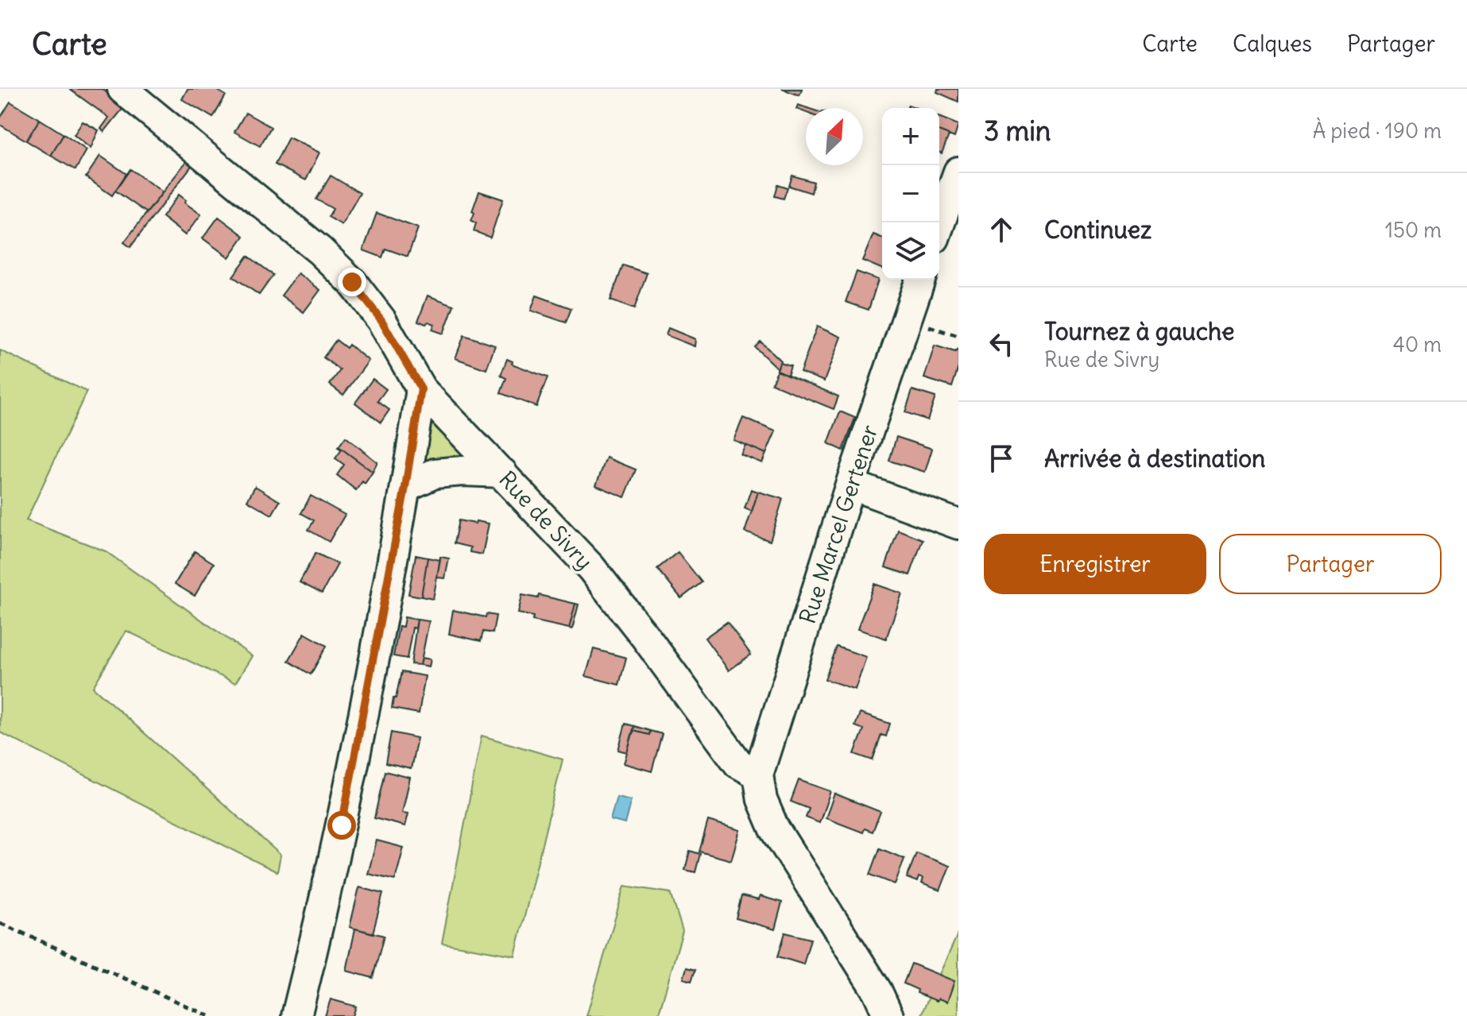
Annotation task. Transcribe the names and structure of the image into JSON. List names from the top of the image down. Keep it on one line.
{"streets":{"street":["Rue de Sivry","Rue Marcel Gertener"]},"crossings":[["Rue de Sivry","Rue Marcel Gertener"]],"north":"top right","page":{"header":"Carte","nav":["Carte","Calques","Partager"],"heading":["3 min","À pied · 190 m"],"map_buttons":["+","−"],"list":[["Continuez","150 m"],["Tournez à gauche","Rue de Sivry","40 m"],"Arrivée à destination"],"buttons":["Enregistrer","Partager"]}}
